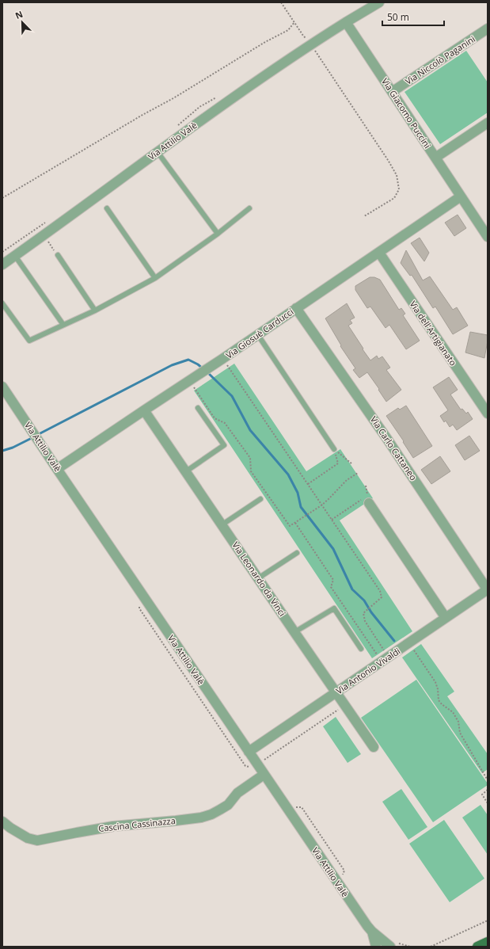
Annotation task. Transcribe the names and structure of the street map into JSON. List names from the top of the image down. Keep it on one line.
{"streets":{"street":["Via Niccolò Paganini","Via Giacomo Puccini","Via Attilio Valè","Via Giosuè Carducci","Via dell'Artigianato","Via Carlo Cattaneo","Via Leonardo da Vinci","Via Antonio Vivaldi","Cascina Cassinazza"]},"crossings":[["Via Niccolò Paganini","Via Giacomo Puccini"],["Via Giacomo Puccini","Via Attilio Valè"],["Via Giacomo Puccini","Via Giosuè Carducci"],["Via Attilio Valè","Via Giosuè Carducci"],["Via Attilio Valè","Via Antonio Vivaldi"],["Via Attilio Valè","Cascina Cassinazza"],["Via Giosuè Carducci","Via dell'Artigianato"],["Via Giosuè Carducci","Via Carlo Cattaneo"],["Via Giosuè Carducci","Via Leonardo da Vinci"],["Via Carlo Cattaneo","Via Antonio Vivaldi"],["Via Leonardo da Vinci","Via Antonio Vivaldi"]],"scale_bar":"50 m","north":"top left"}
